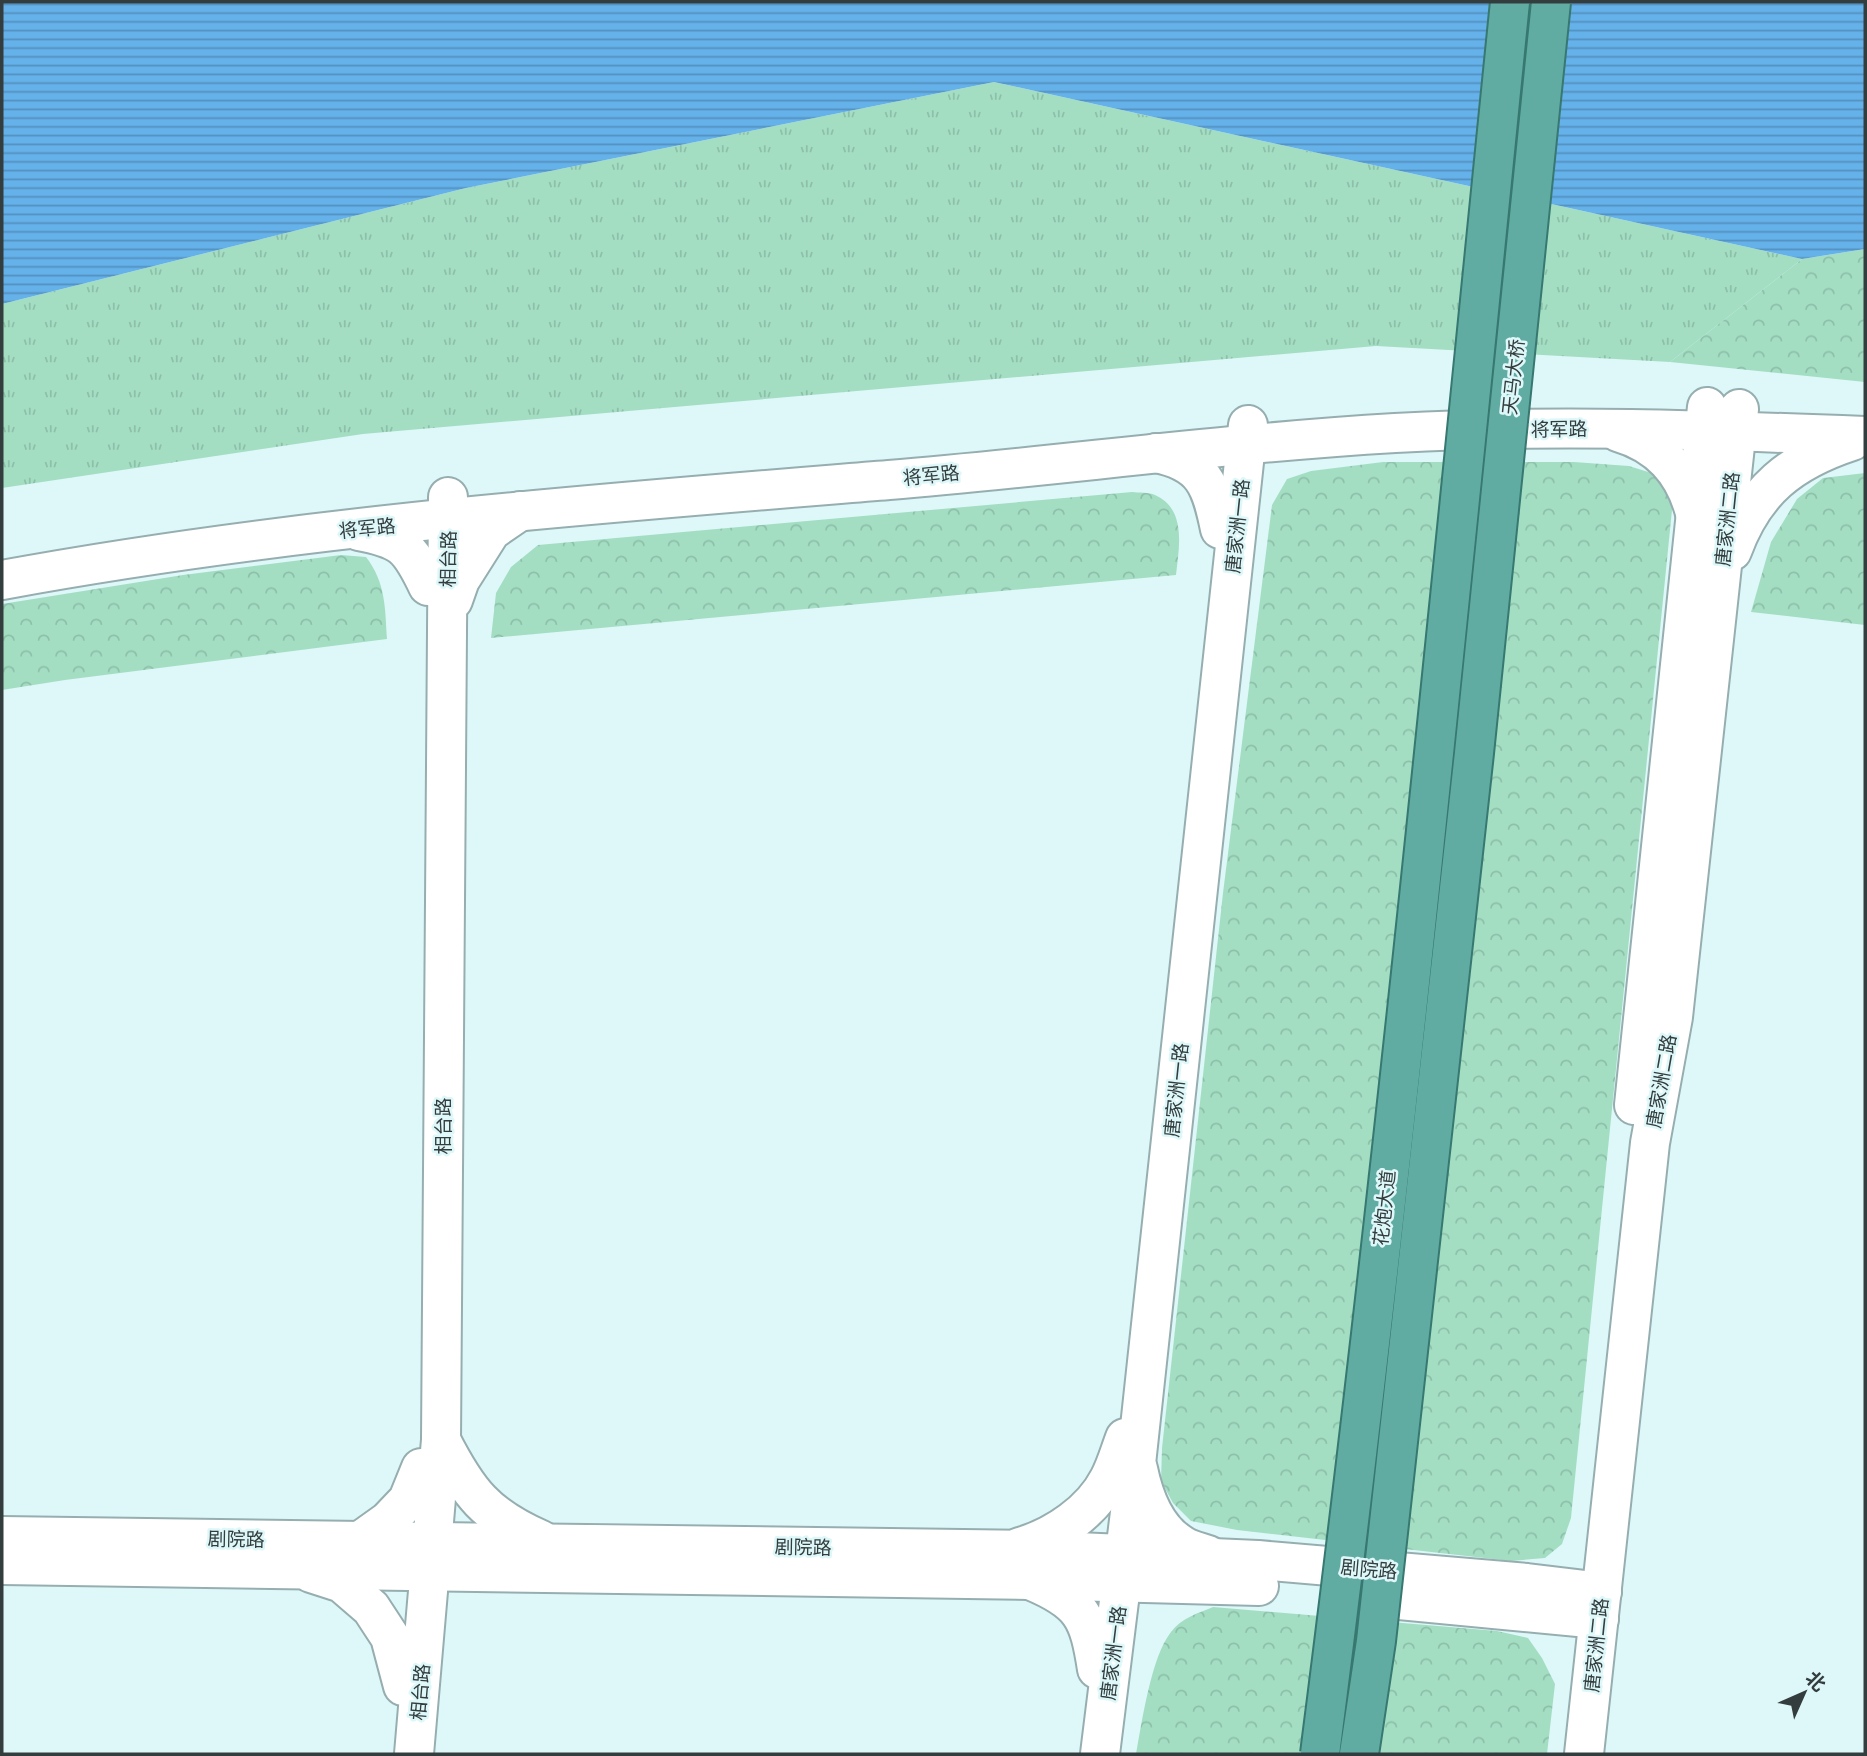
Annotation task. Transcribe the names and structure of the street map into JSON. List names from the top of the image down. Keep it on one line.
{"streets":{"highway":["天马大桥","花炮大道"],"street":["将军路","唐家洲二路","唐家洲一路","相台路","剧院路"]},"crossings":[["天马大桥","花炮大道"],["将军路","唐家洲二路"],["将军路","唐家洲一路"],["将军路","相台路"],["唐家洲二路","剧院路"],["唐家洲一路","剧院路"],["相台路","剧院路"]],"north":"top right"}
